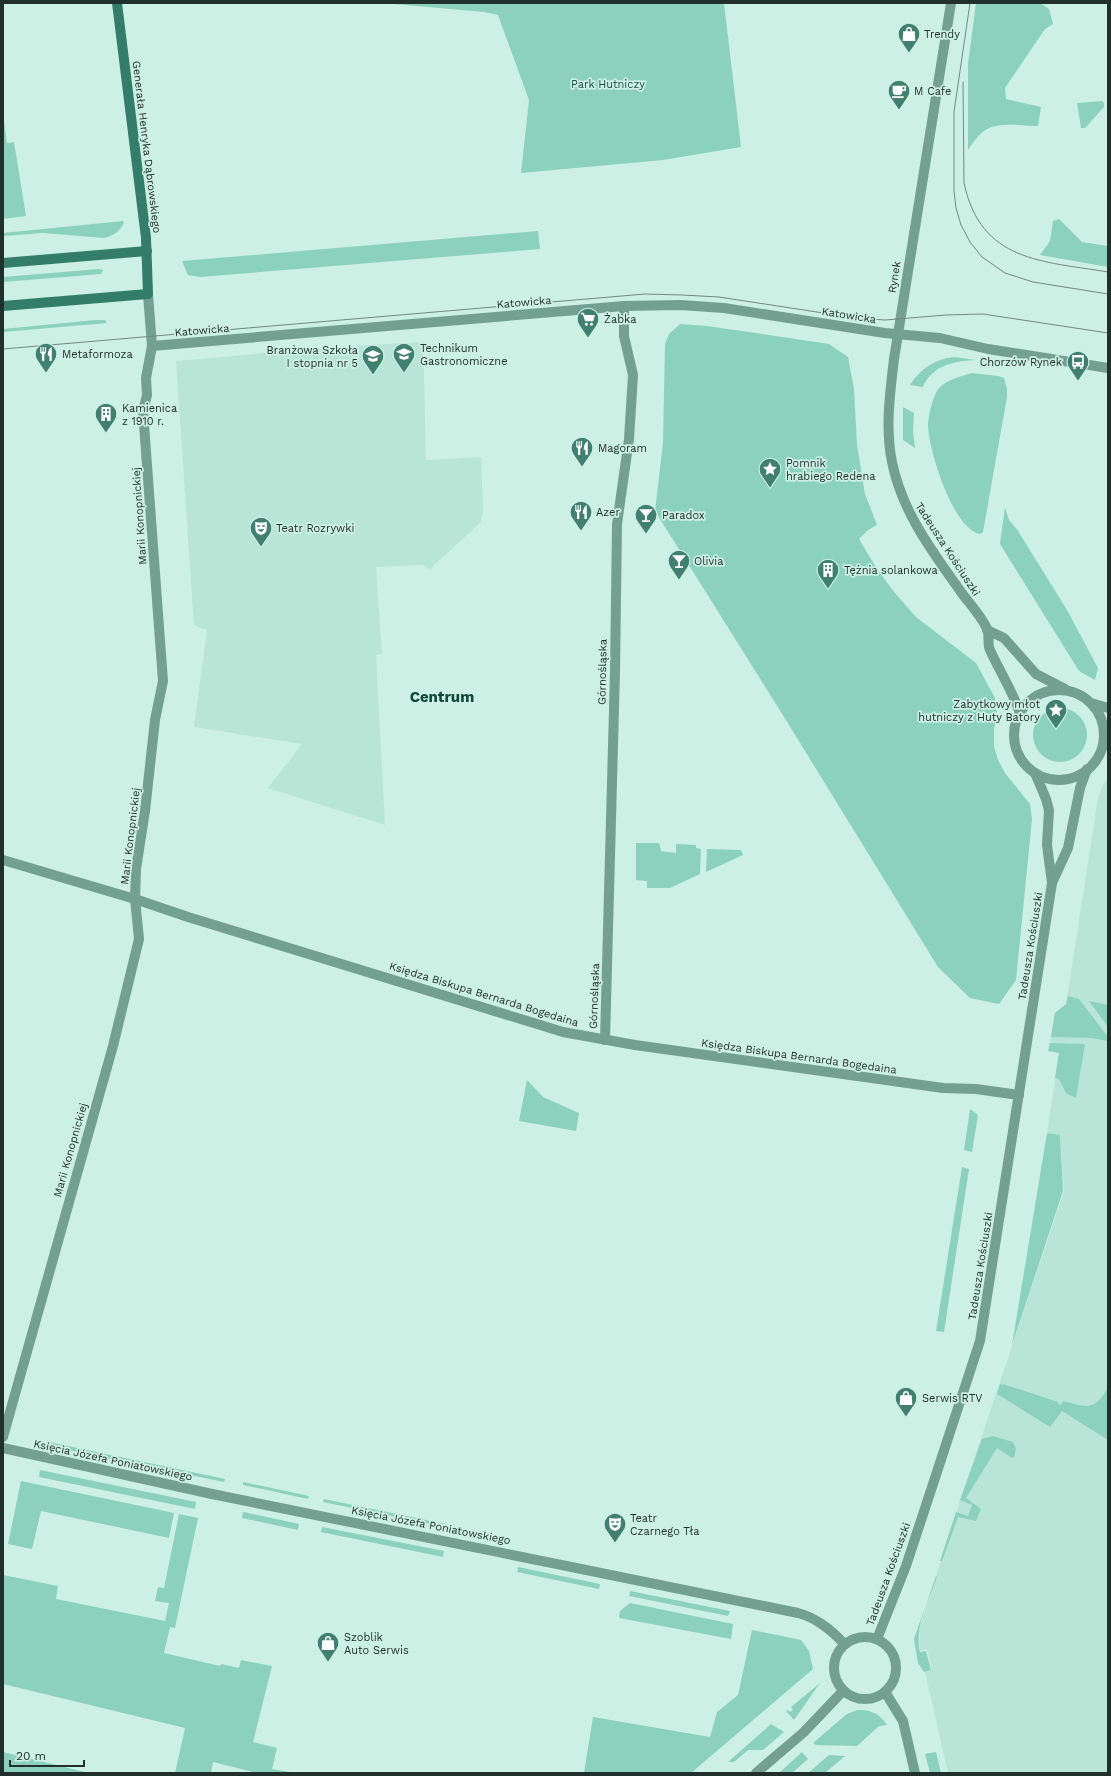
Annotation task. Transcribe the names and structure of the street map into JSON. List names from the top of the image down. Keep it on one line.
{"streets":{"street":["Generała Henryka Dąbrowskiego","Rynek","Katowicka","Marii Konopnickiej","Tadeusza Kościuszki","Górnośląska","Księdza Biskupa Bernarda Bogedaina","Księcia Józefa Poniatowskiego"]},"crossings":[["Generała Henryka Dąbrowskiego","Marii Konopnickiej"],["Rynek","Katowicka"],["Rynek","Tadeusza Kościuszki"],["Katowicka","Marii Konopnickiej"],["Katowicka","Tadeusza Kościuszki"],["Katowicka","Górnośląska"],["Marii Konopnickiej","Księdza Biskupa Bernarda Bogedaina"],["Tadeusza Kościuszki","Księdza Biskupa Bernarda Bogedaina"],["Tadeusza Kościuszki","Księcia Józefa Poniatowskiego"],["Górnośląska","Księdza Biskupa Bernarda Bogedaina"]],"districts":["Centrum"],"parks":["Park Hutniczy"],"places":{"shop":["Trendy","Serwis RTV","Szoblik Auto Serwis"],"cafe":["M Cafe"],"supermarket":["Żabka"],"restaurant":["Metaformoza","Magoram","Azer"],"school or university":["Technikum Gastronomiczne","Branżowa Szkoła I stopnia nr 5"],"bus stop":["Chorzów Rynek"],"building":["Kamienica z 1910 r.","Tężnia solankowa"],"place":["Pomnik hrabiego Redena","Zabytkowy młot hutniczy z Huty Batory"],"bar":["Paradox","Olivia"],"theatre":["Teatr Rozrywki","Teatr Czarnego Tła"]},"scale_bar":"20 m"}
